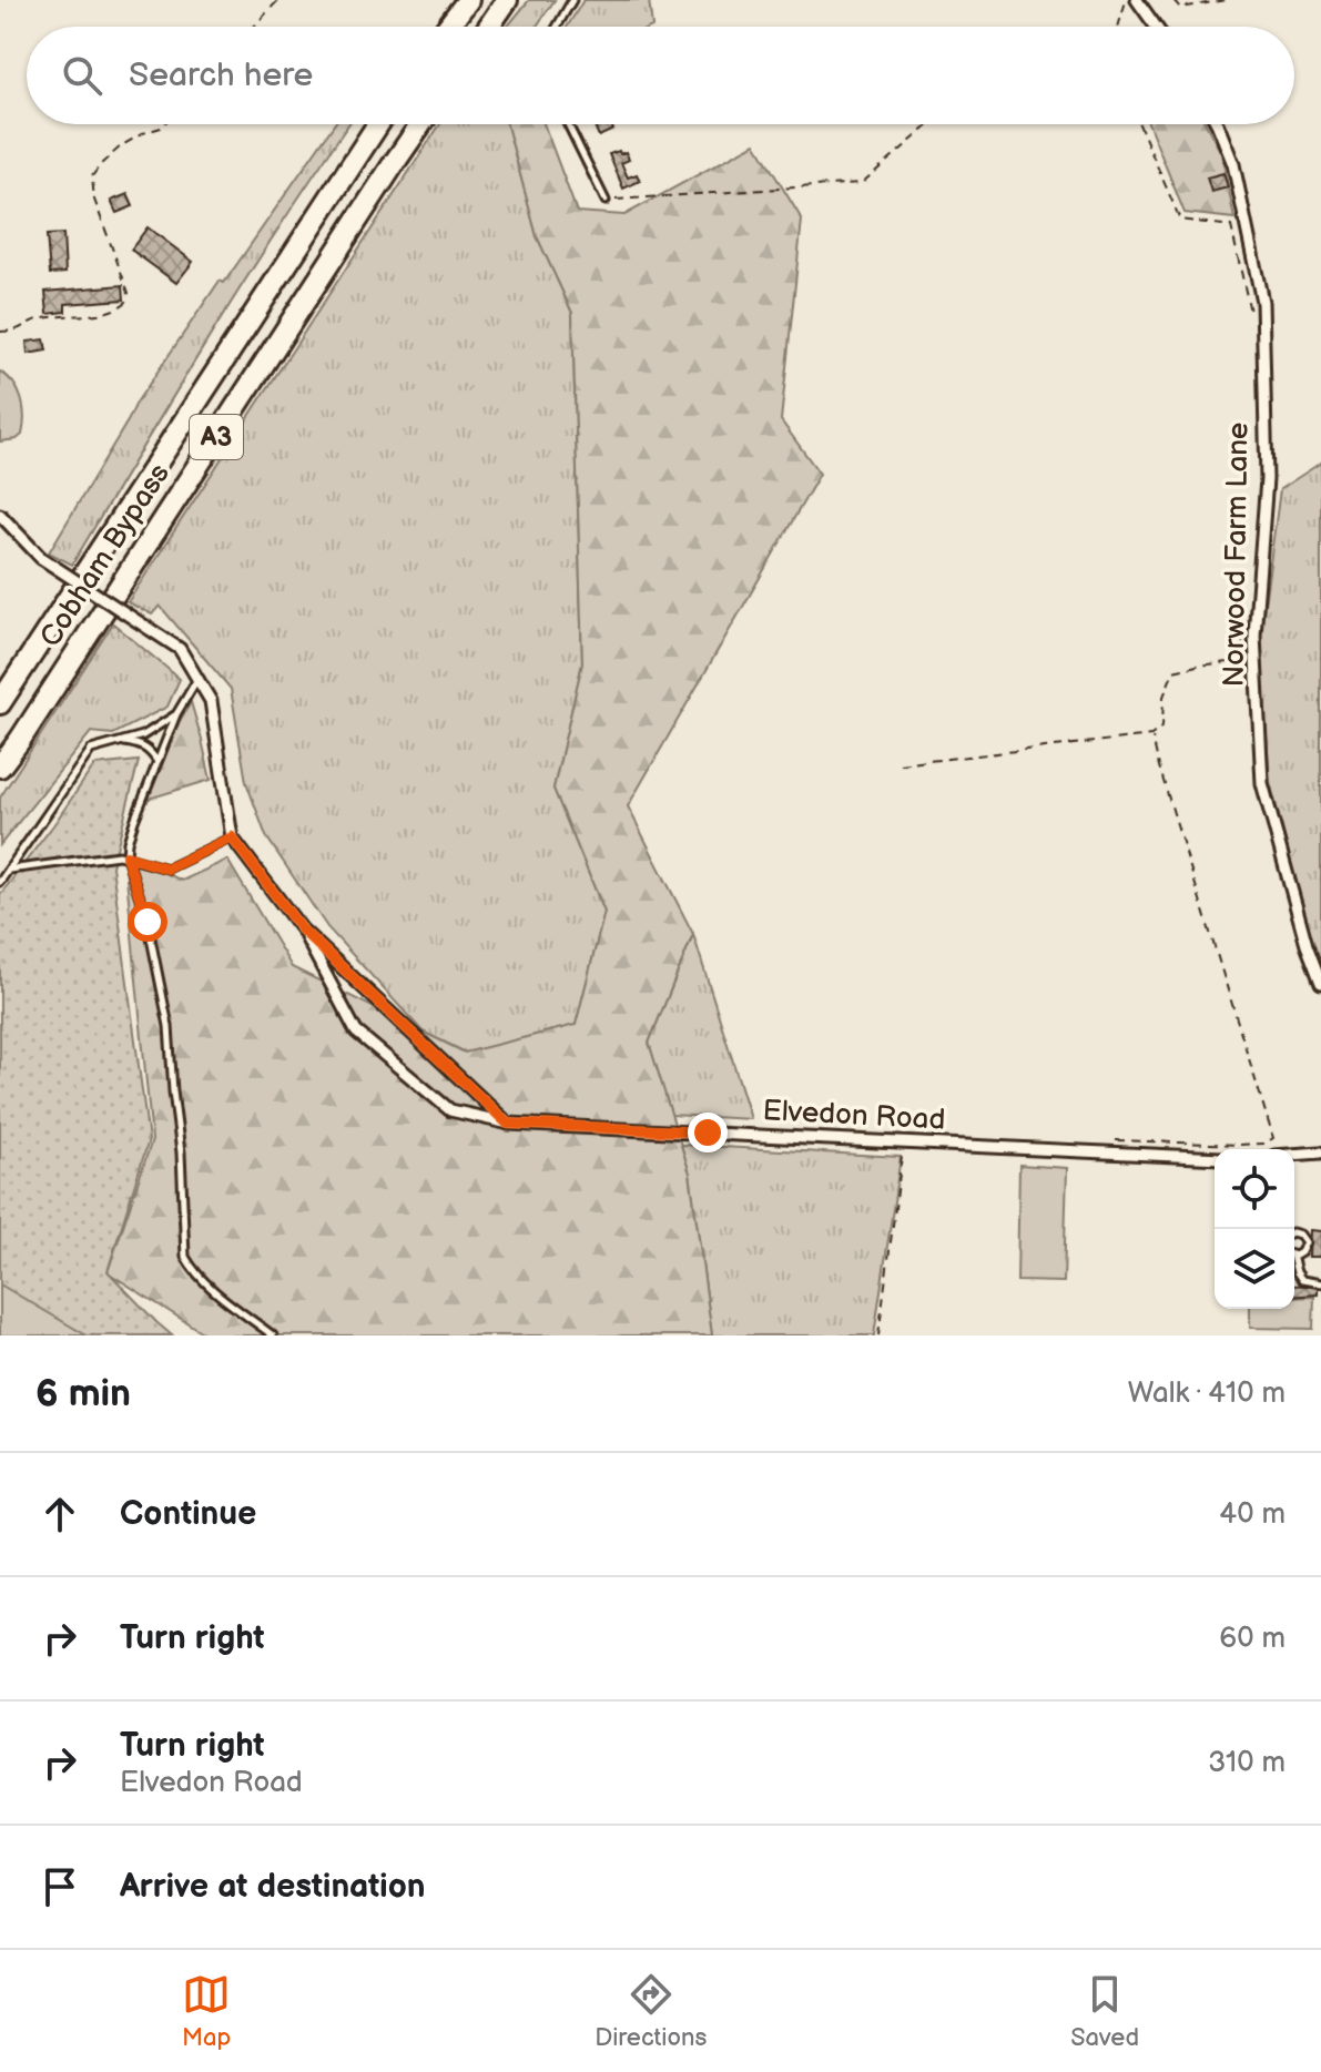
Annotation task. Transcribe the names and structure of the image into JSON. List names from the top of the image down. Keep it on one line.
{"streets":{"highway":["A3","Cobham Bypass"],"street":["Norwood Farm Lane","Elvedon Road"]},"page":{"search":"Search here","heading":["6 min","Walk · 410 m"],"list":[["Continue","40 m"],["Turn right","60 m"],["Turn right","Elvedon Road","310 m"],"Arrive at destination"],"nav":["Map","Directions","Saved"]}}
